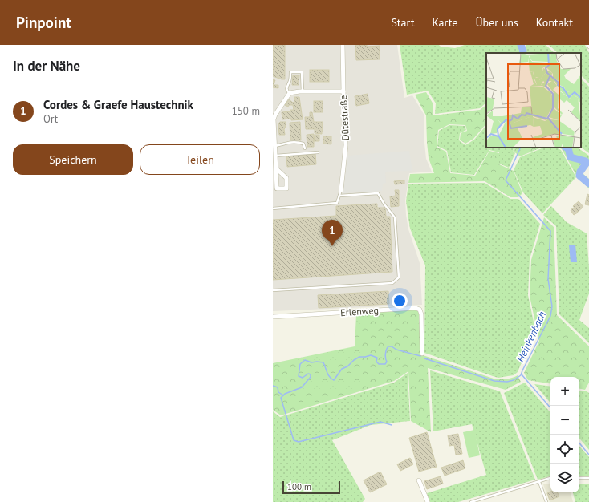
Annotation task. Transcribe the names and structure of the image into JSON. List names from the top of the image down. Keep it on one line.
{"streets":{"street":["Dütestraße","Erlenweg"]},"water":["Heinkenbach"],"scale_bar":"100 m","page":{"header":"Pinpoint","nav":["Start","Karte","Über uns","Kontakt"],"heading":"In der Nähe","list":[{"mark":"1","name":"Cordes & Graefe Haustechnik","note":"Ort","value":"150 m"}],"buttons":["Speichern","Teilen"],"pins":"1","map_buttons":["+","−"],"scale":"100 m"}}
